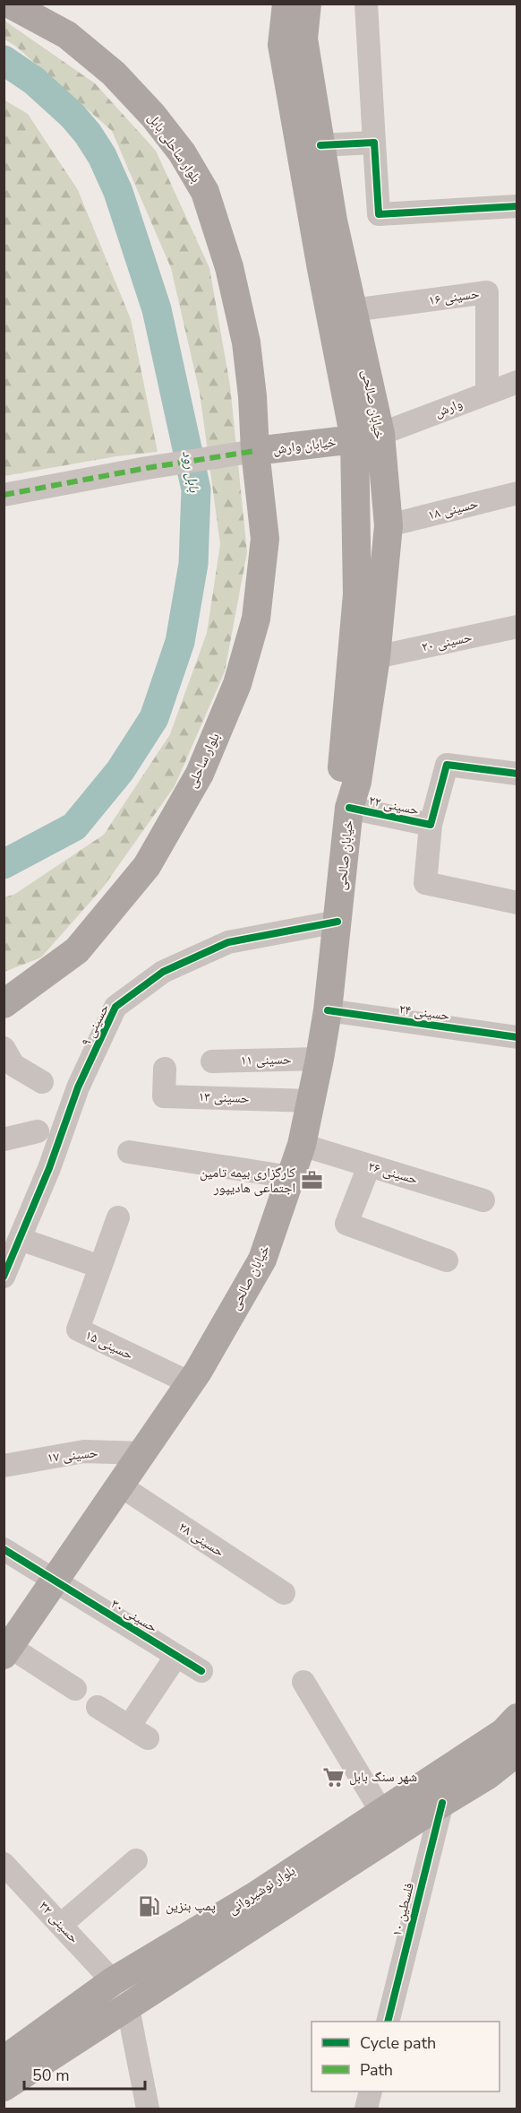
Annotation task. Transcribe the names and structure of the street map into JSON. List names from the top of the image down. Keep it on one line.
{"streets":{"main road":["بلوار ساحلی بابل","خيابان صالحی","خیابان وارش","بلوار ساحلی","بلوار نوشیروانی"],"street":["حسینی ۱۶","وارش","حسینی ۱۸","حسینی ٢٠","حسینی ۲۲","حسینی ۲۴","حسینی ٩","حسینی ۱۱","حسینی ۱۳","حسینی ۲۶","حسینی ۱۵","حسینی ۱۷","حسینی ۲۸","حسینی ۳۰","فلسطین ۱۰","حسینی ۳۲"]},"crossings":[["بلوار ساحلی بابل","خیابان وارش"],["بلوار ساحلی بابل","بلوار ساحلی"],["حسینی ۱۶","خيابان صالحی"],["حسینی ۱۶","وارش"],["خيابان صالحی","وارش"],["خيابان صالحی","خیابان وارش"],["خيابان صالحی","حسینی ۱۸"],["خيابان صالحی","حسینی ٢٠"],["خيابان صالحی","حسینی ۲۲"],["خيابان صالحی","حسینی ۲۴"],["خيابان صالحی","حسینی ٩"],["خيابان صالحی","حسینی ۱۱"],["خيابان صالحی","حسینی ۱۳"],["خيابان صالحی","حسینی ۲۶"],["خيابان صالحی","حسینی ۱۵"],["خيابان صالحی","حسینی ۱۷"],["خيابان صالحی","حسینی ۲۸"],["خيابان صالحی","حسینی ۳۰"],["وارش","خیابان وارش"],["خیابان وارش","بلوار ساحلی"],["بلوار نوشیروانی","فلسطین ۱۰"],["بلوار نوشیروانی","حسینی ۳۲"]],"water":["بابل رود"],"places":{"office":["کارگزاری بیمه تامین اجتماعی هادیپور"],"supermarket":["شهر سنگ بابل"],"fuel station":["پمپ بنزین"]},"legend":["Cycle path","Path"],"scale_bar":"50 m"}
